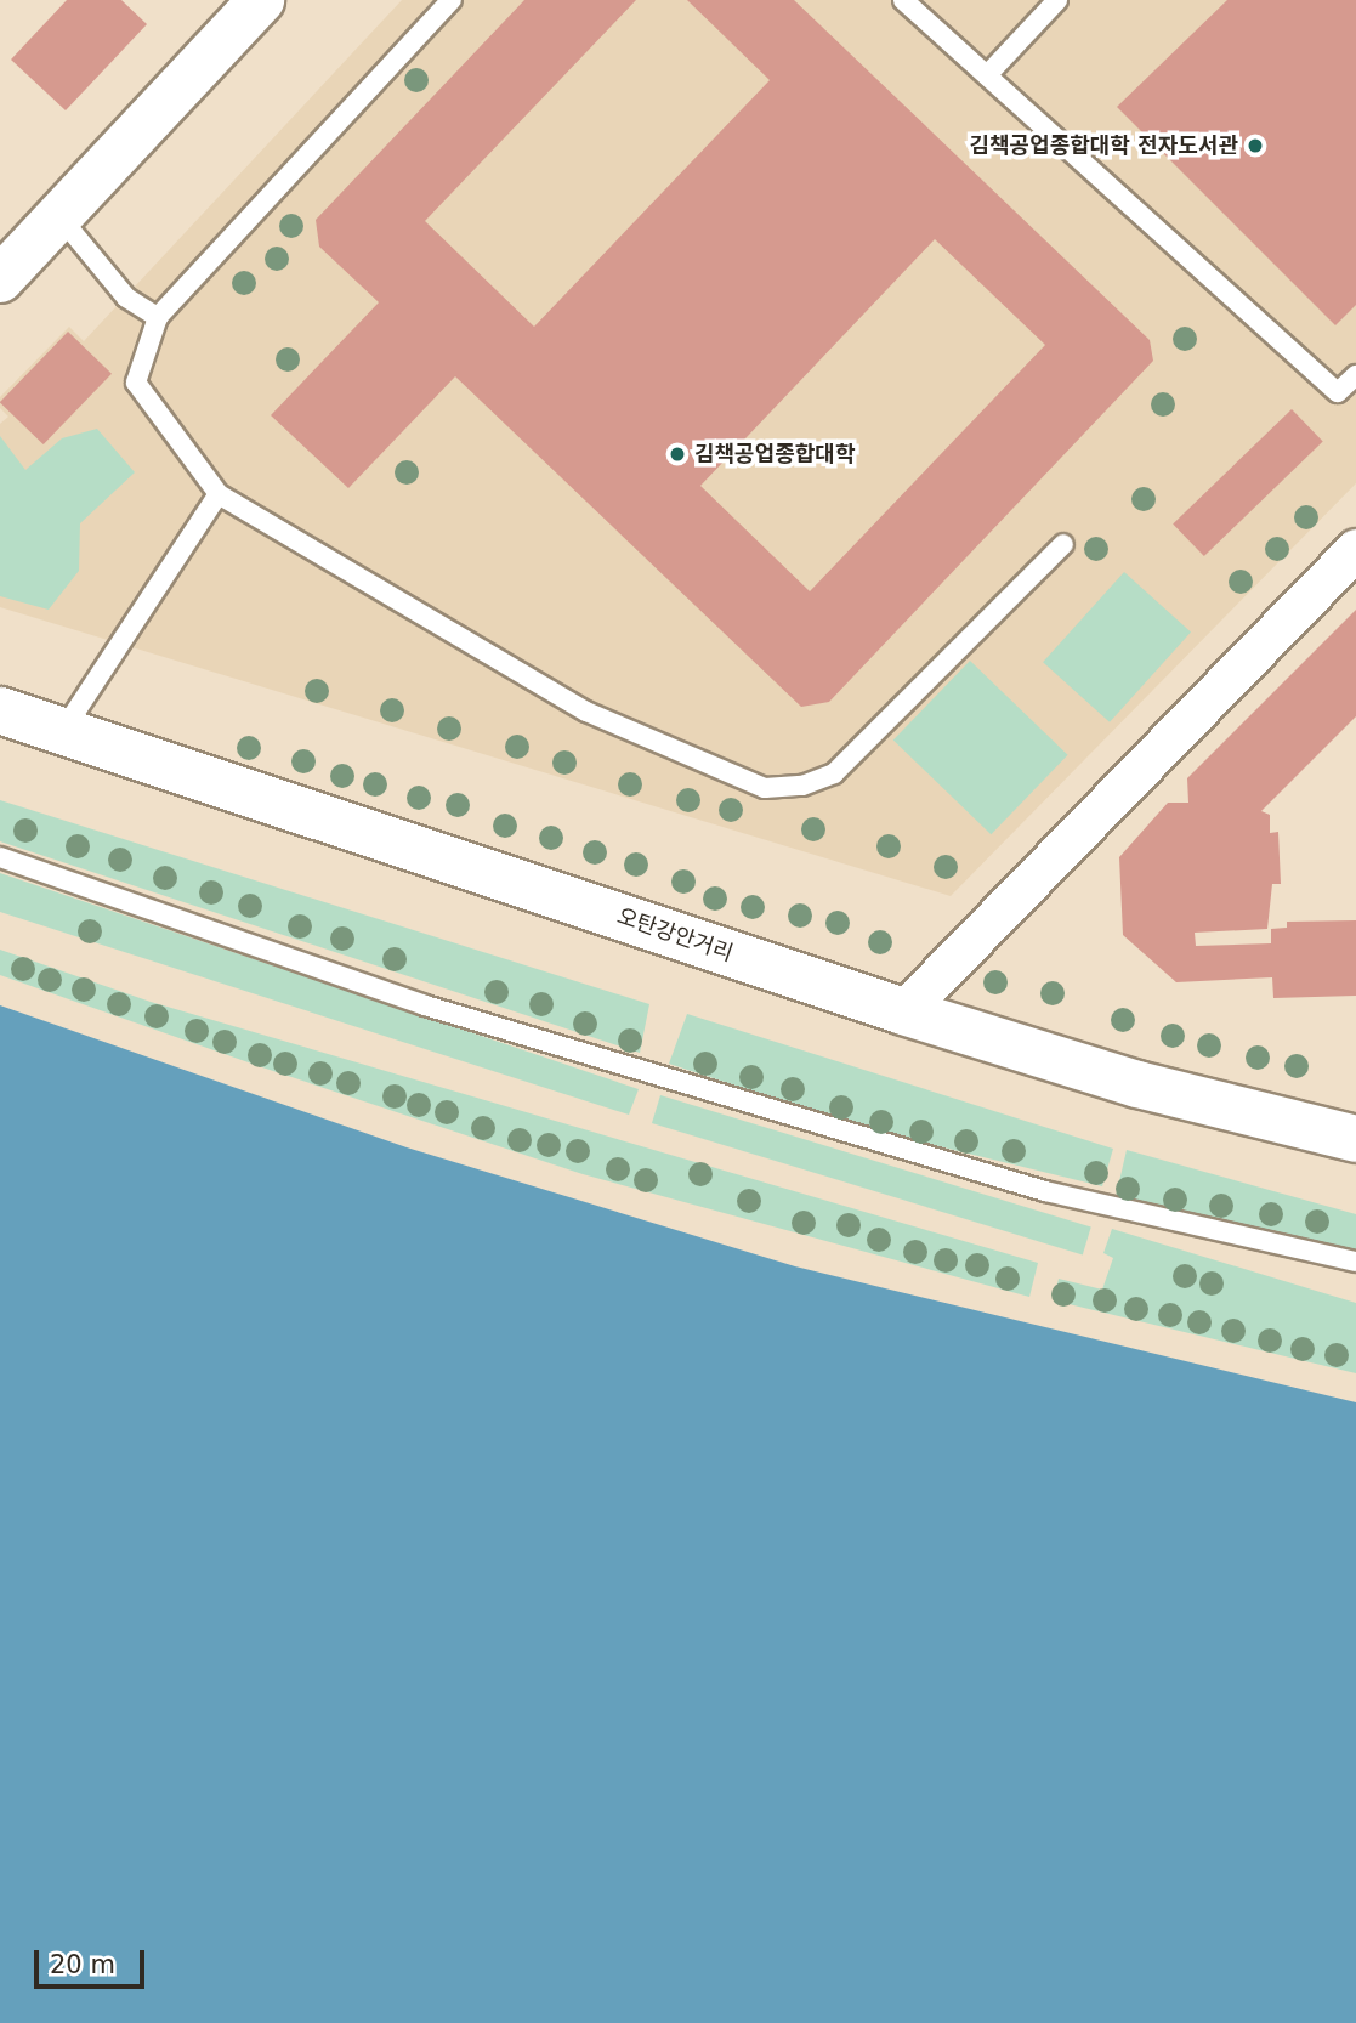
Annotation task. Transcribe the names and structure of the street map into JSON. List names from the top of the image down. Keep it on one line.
{"streets":{"main road":["오탄강안거리"]},"places":["김책공업종합대학 전자도서관","김책공업종합대학"],"scale_bar":"20 m"}
